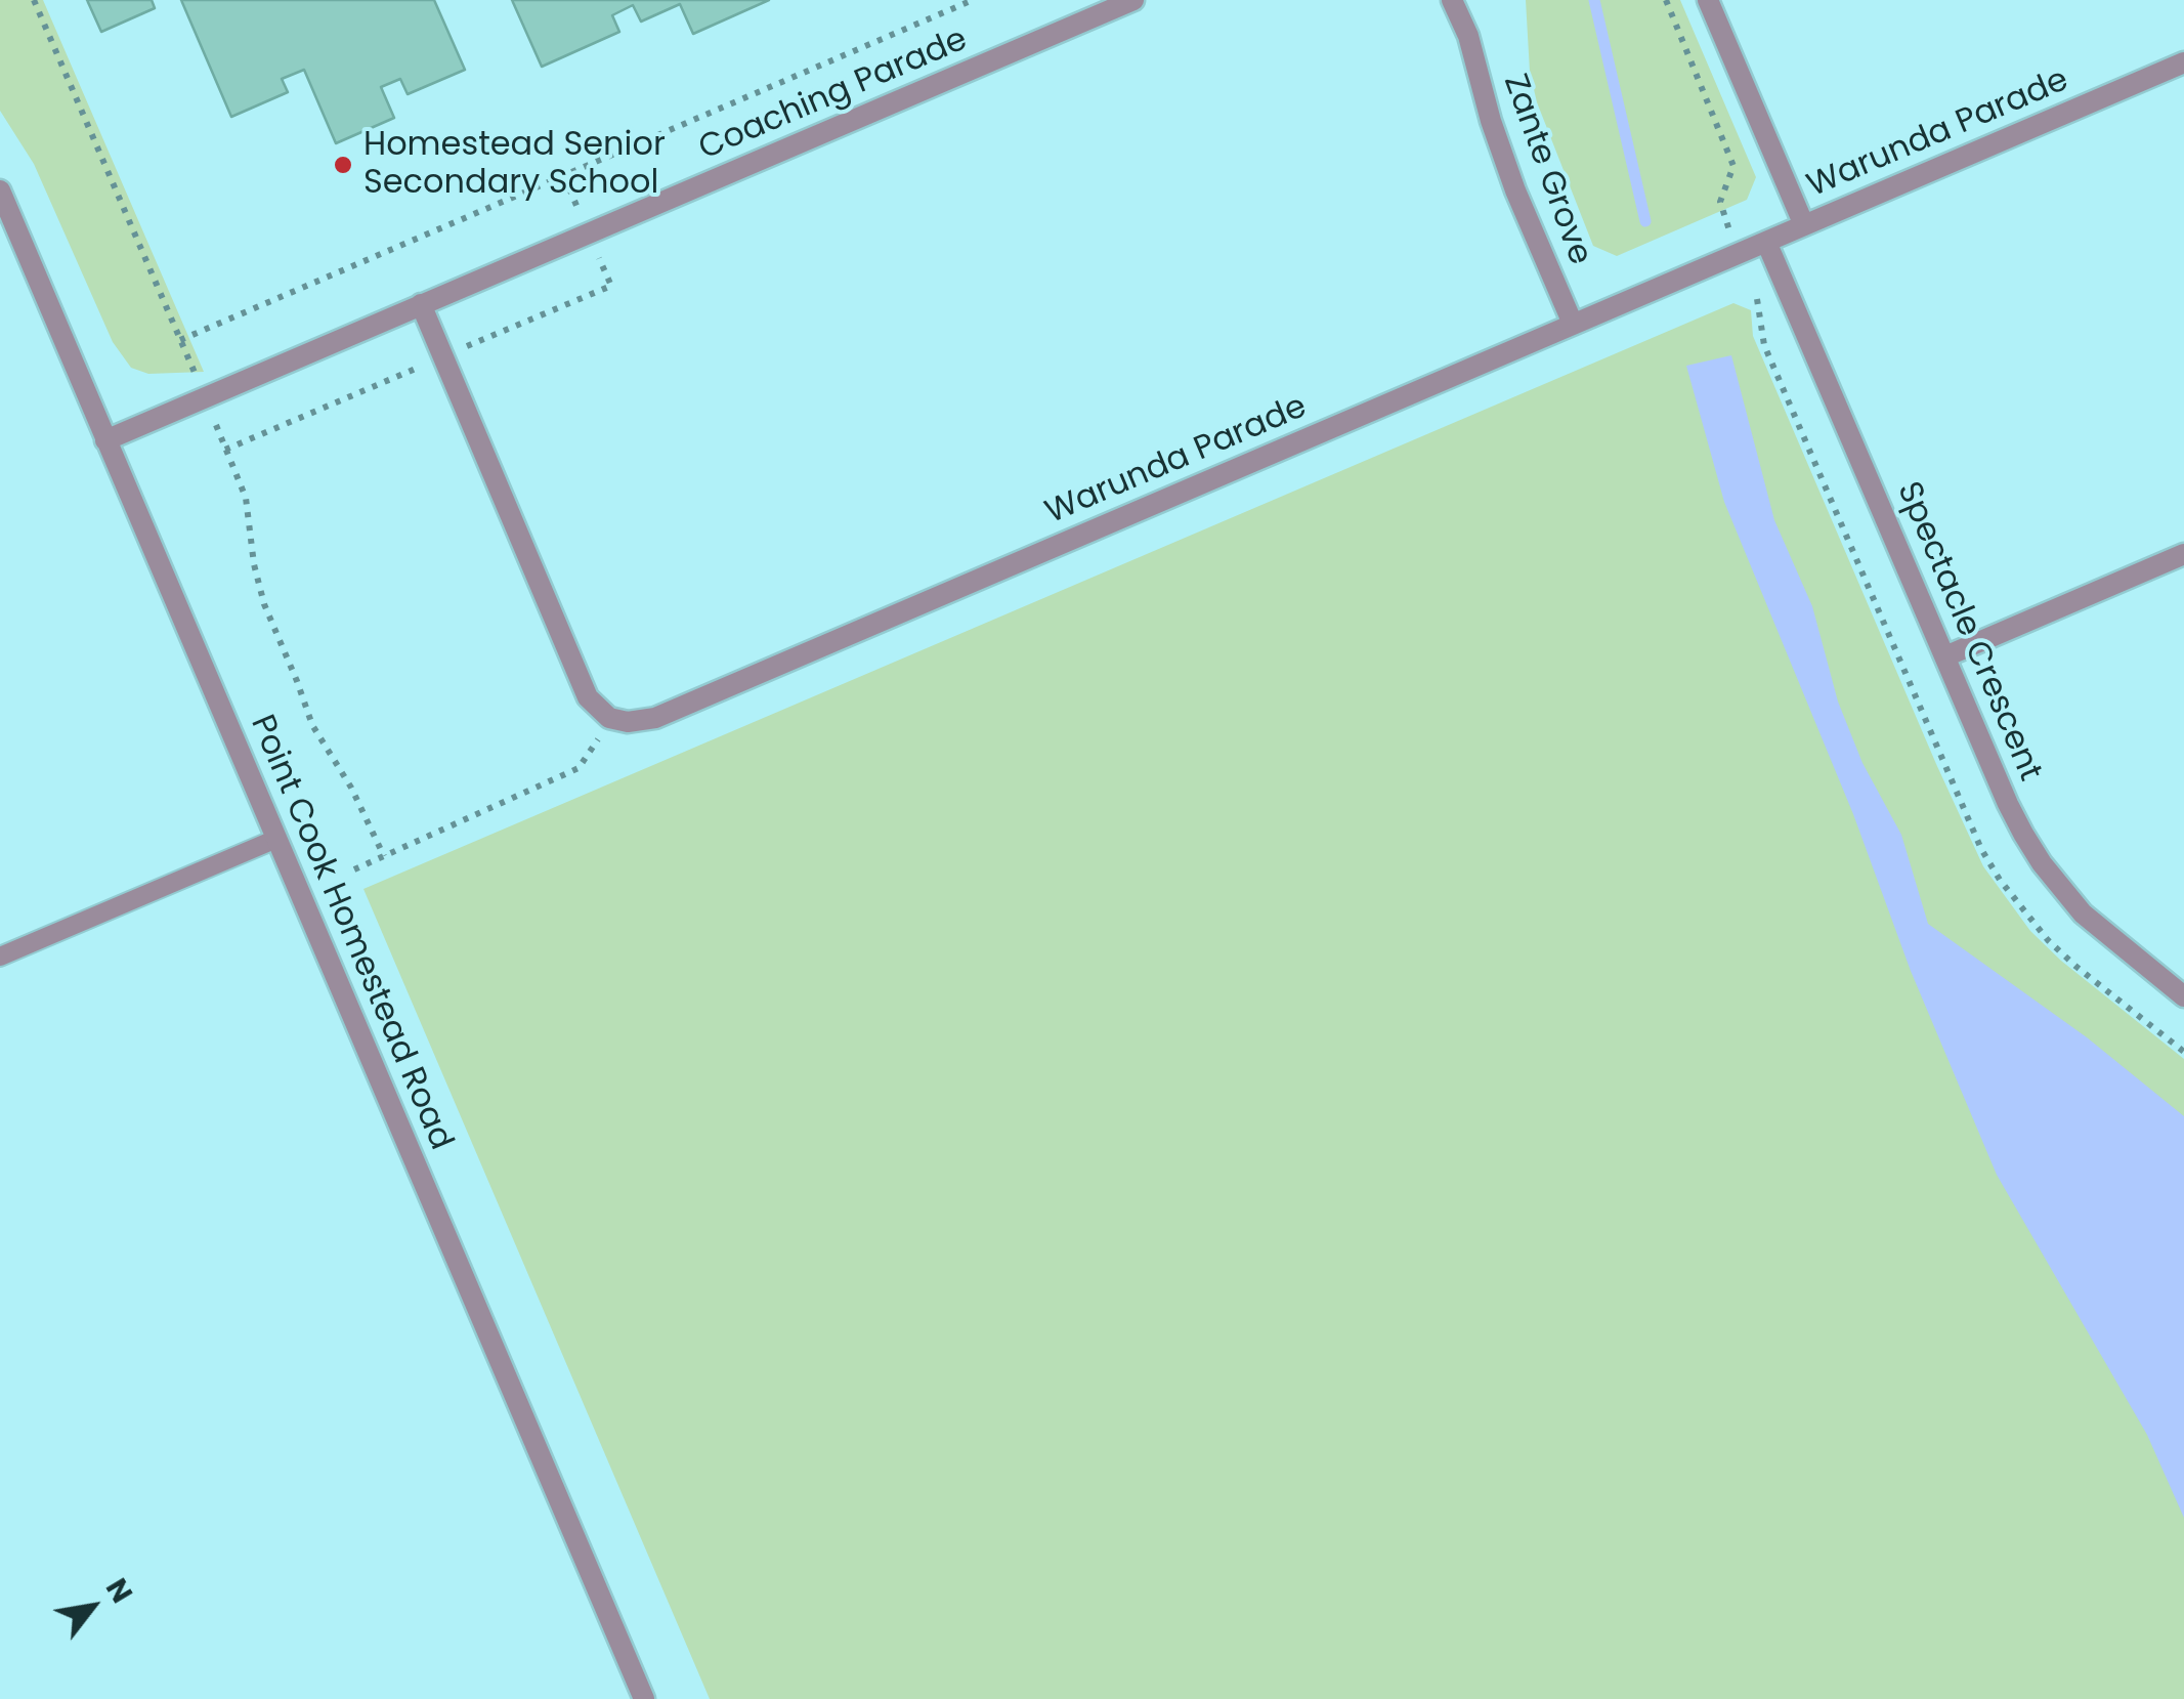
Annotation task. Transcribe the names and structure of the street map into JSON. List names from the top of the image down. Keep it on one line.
{"streets":{"street":["Coaching Parade","Warunda Parade","Zante Grove","Spectacle Crescent","Point Cook Homestead Road"]},"crossings":[["Coaching Parade","Point Cook Homestead Road"],["Warunda Parade","Zante Grove"],["Warunda Parade","Spectacle Crescent"]],"places":["Homestead Senior Secondary School"],"north":"top right"}
